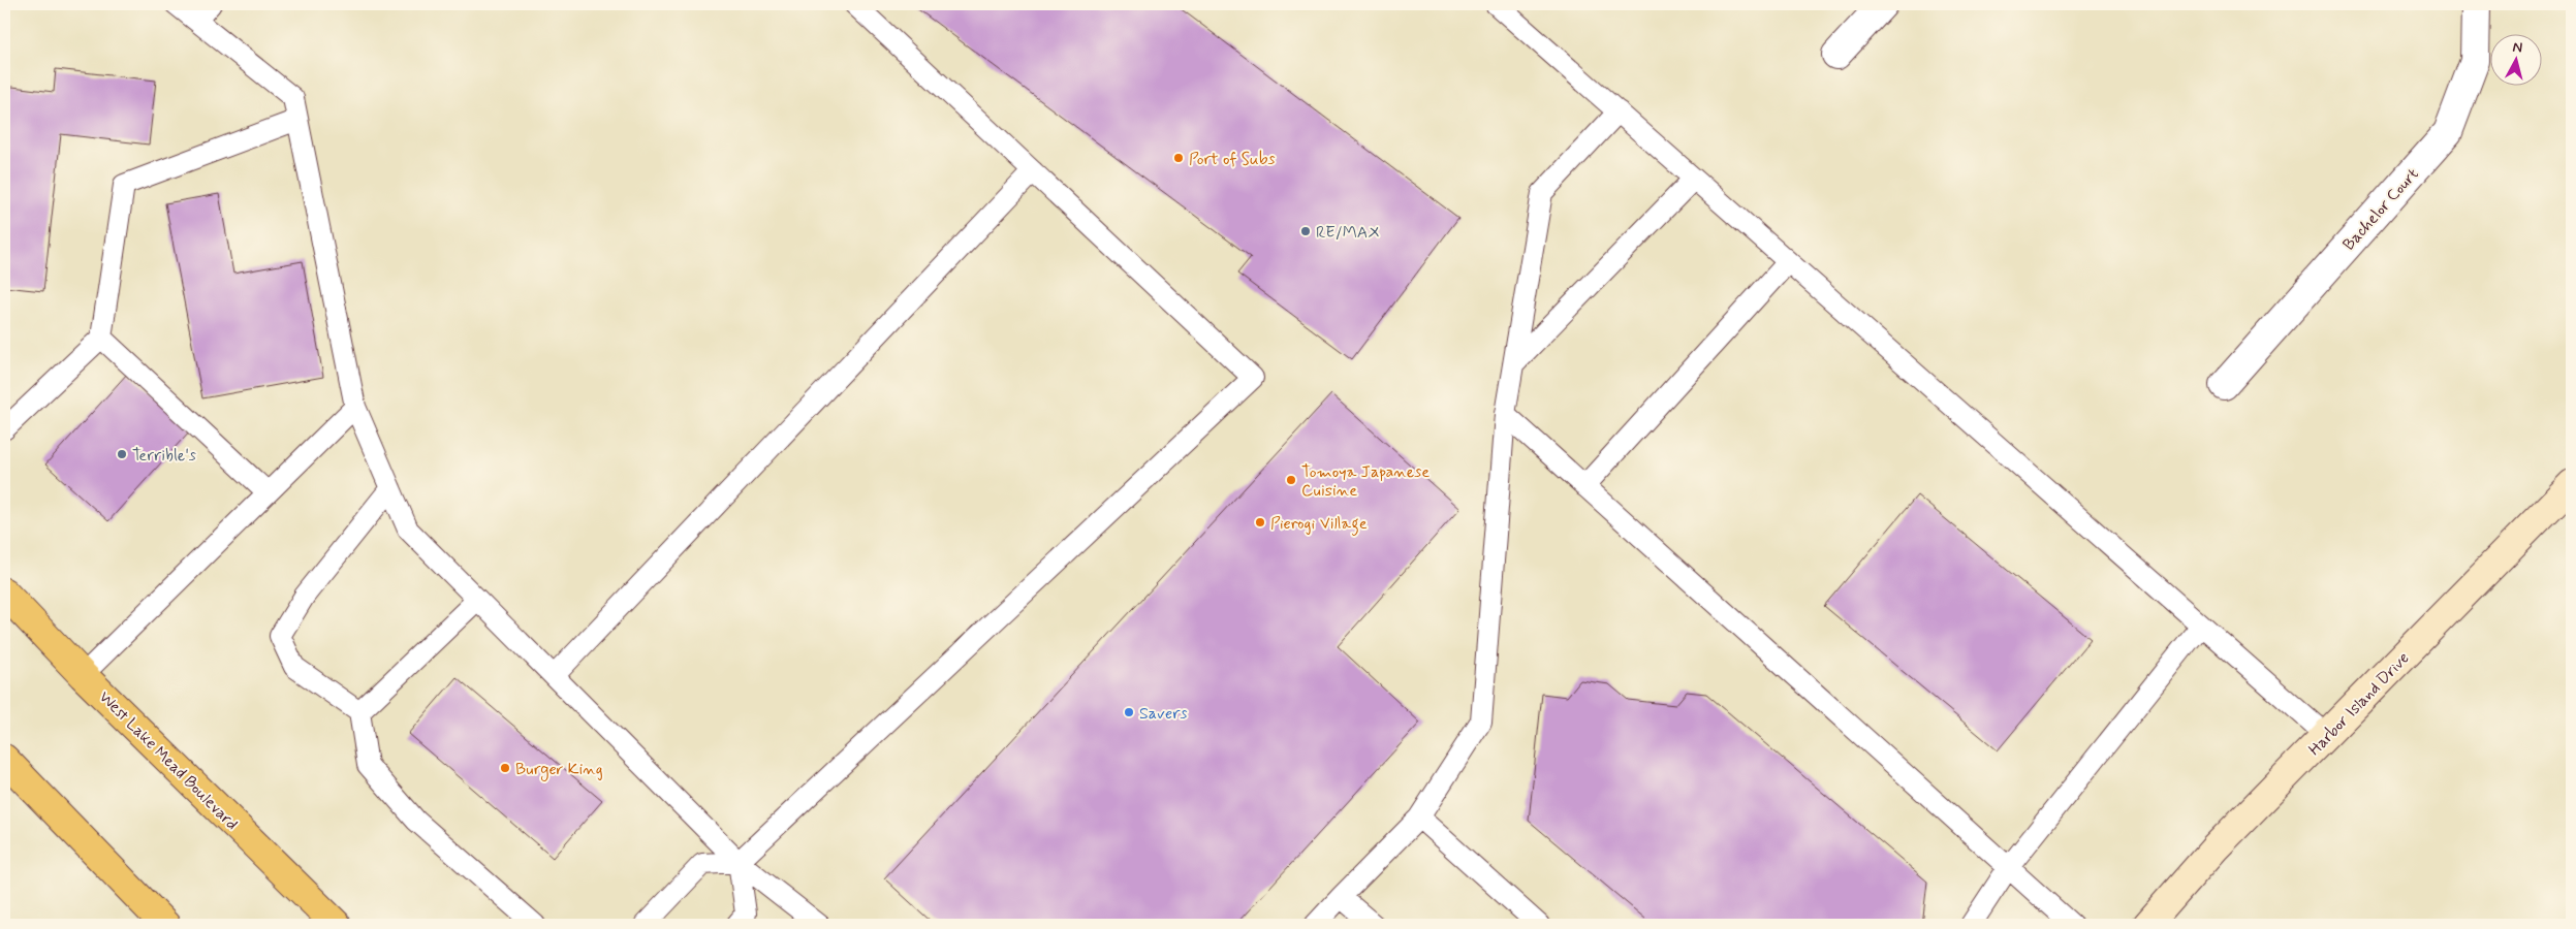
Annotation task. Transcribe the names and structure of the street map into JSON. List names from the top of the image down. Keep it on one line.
{"streets":{"main road":["West Lake Mead Boulevard"],"street":["Bachelor Court","Harbor Island Drive"]},"places":["Port of Subs","RE/MAX","Terrible's","Tomoya Japanese Cuisine","Pierogi Village","Savers","Burger King"],"north":"top"}
